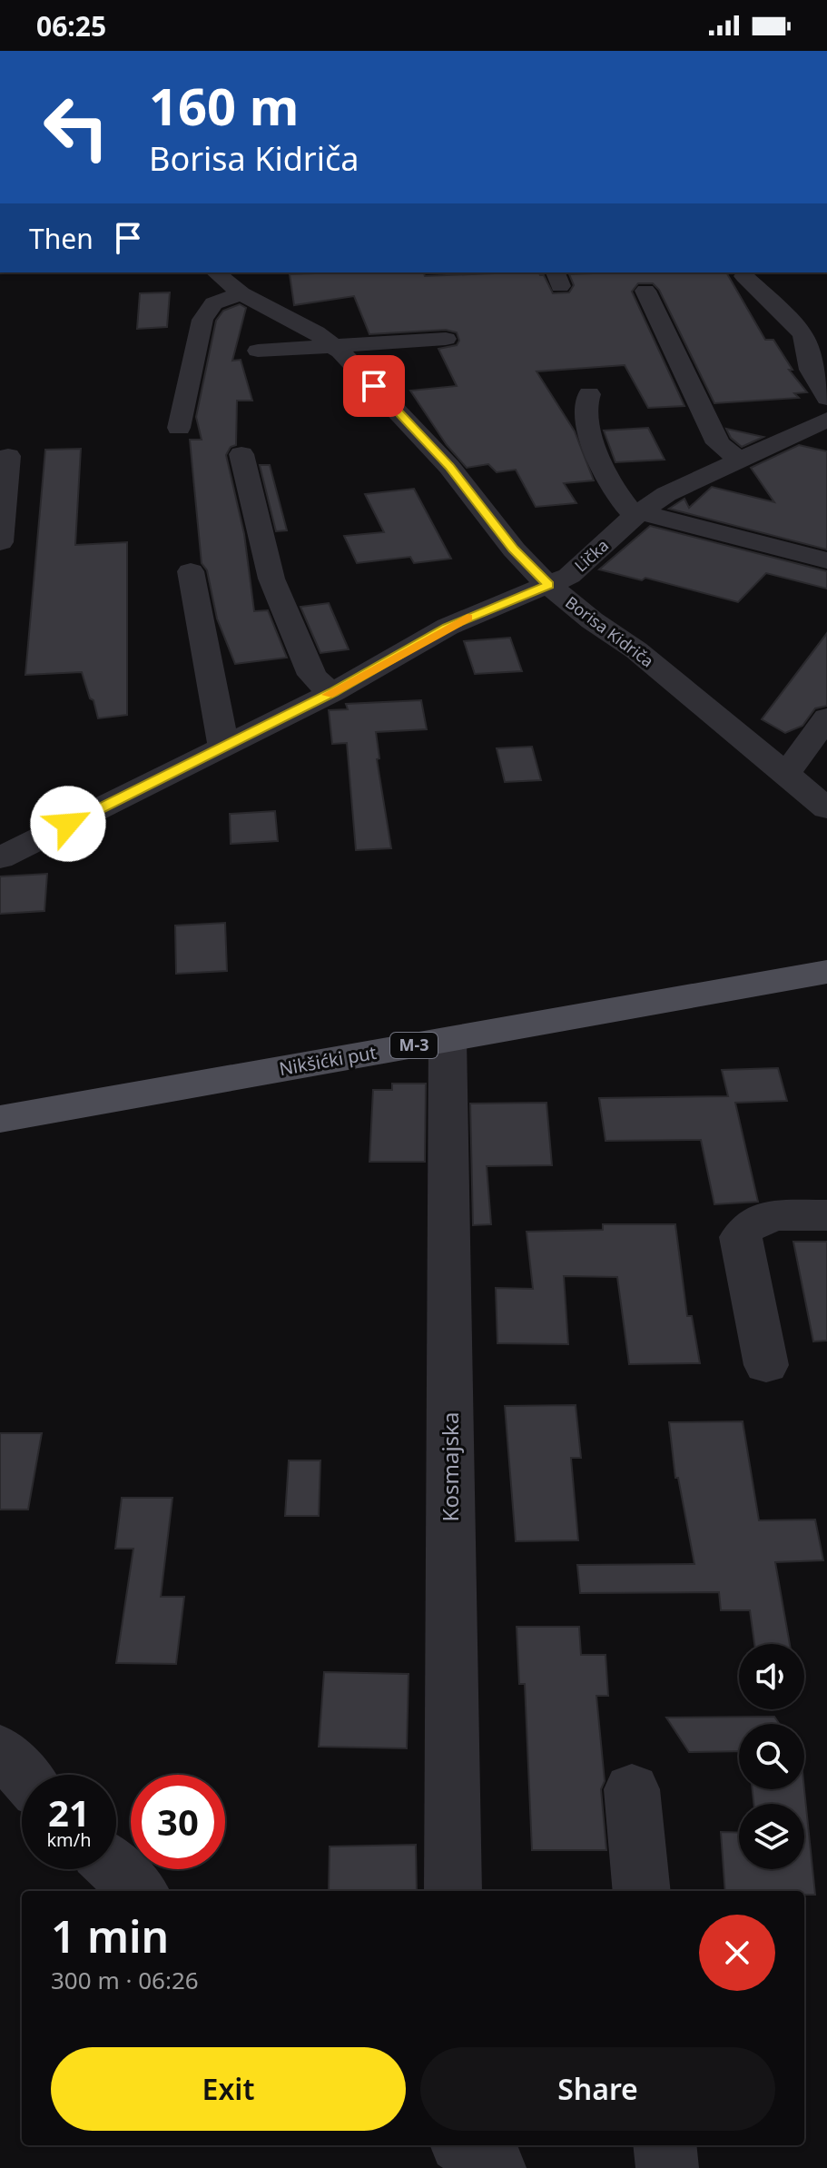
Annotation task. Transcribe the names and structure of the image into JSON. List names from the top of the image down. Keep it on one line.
{"streets":{"main road":["M-3","Nikšićki put"],"street":["Lička","Borisa Kidriča","Kosmajska"]},"crossings":[["Lička","Borisa Kidriča"],["Nikšićki put","Kosmajska"]],"page":{"status":"06:25","turn":["160 m","Borisa Kidriča"],"then":"Then","speed":"21 km/h","limit":"30","heading":["1 min","300 m · 06:26"],"buttons":["Exit","Share"]}}
